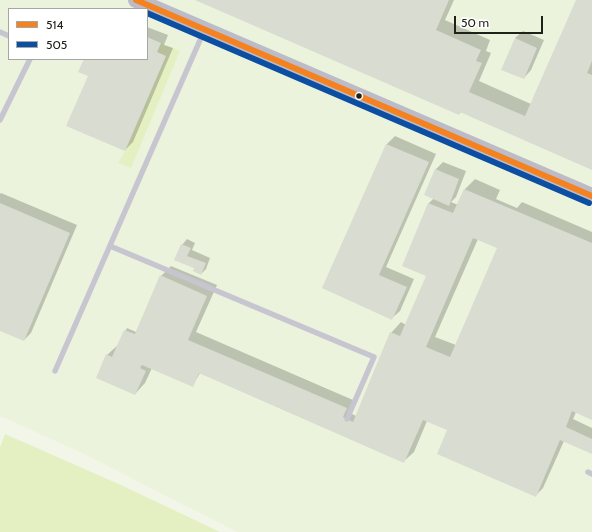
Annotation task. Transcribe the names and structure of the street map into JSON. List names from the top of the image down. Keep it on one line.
{"lines":["transit line 514","transit line 505"],"legend":["514","505"],"scale_bar":"50 m"}
